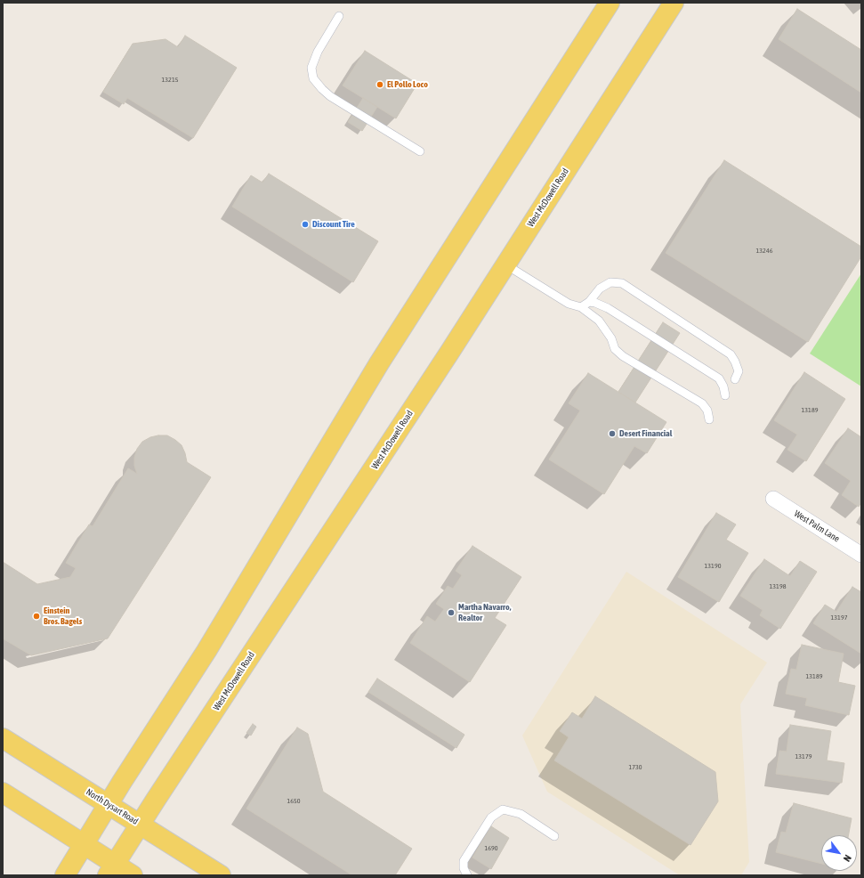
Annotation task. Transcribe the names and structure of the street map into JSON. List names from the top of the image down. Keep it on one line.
{"streets":{"main road":["West McDowell Road","North Dysart Road"],"street":["West Palm Lane"]},"crossings":[["West McDowell Road","North Dysart Road"]],"places":["El Pollo Loco","Discount Tire","Desert Financial","Martha Navarro, Realtor","Einstein Bros. Bagels"],"house_numbers":["13215","13246","13189","13190","13198","13197","13189","13179","1730","1650","1690"],"north":"bottom right"}
